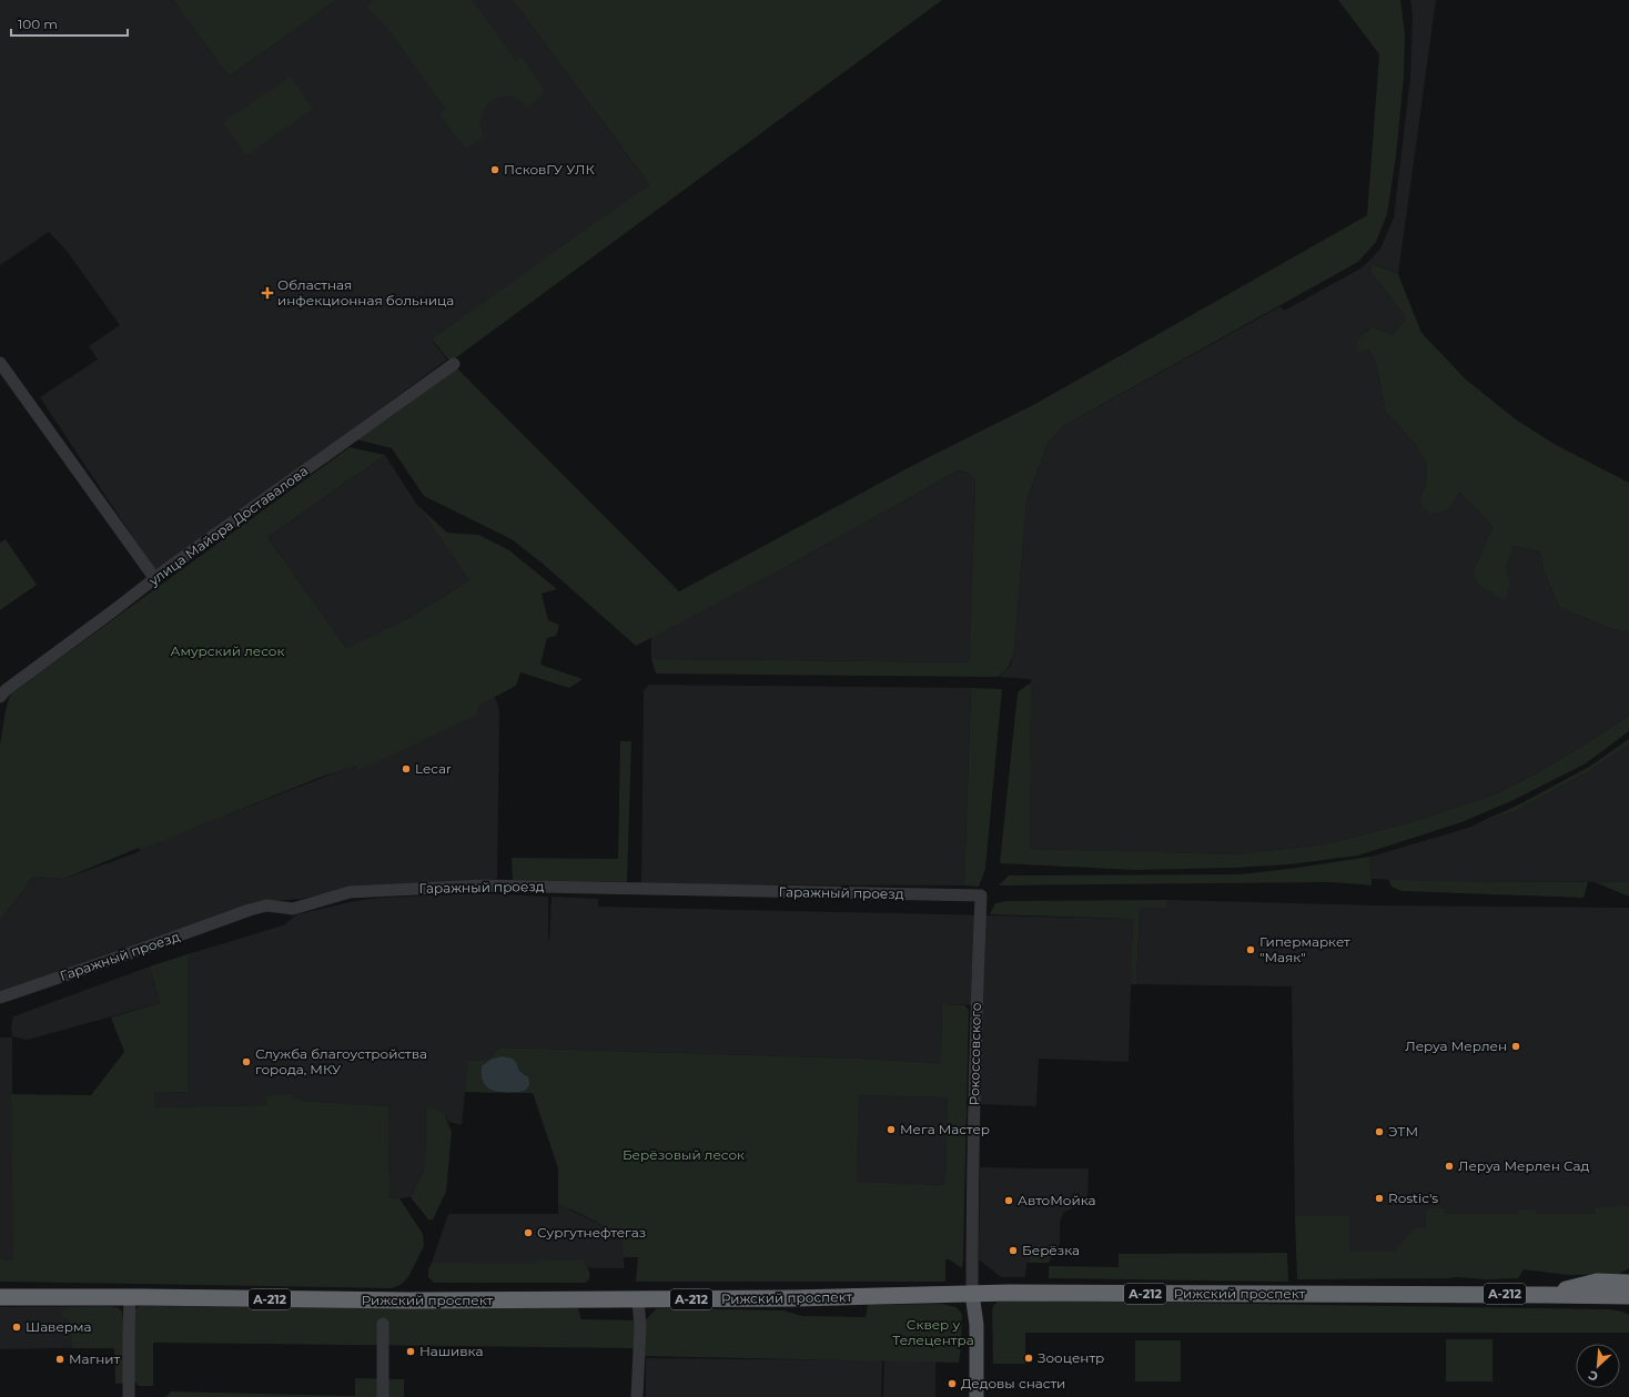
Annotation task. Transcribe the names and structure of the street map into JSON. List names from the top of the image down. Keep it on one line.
{"streets":{"highway":["А-212","Рижский проспект"],"street":["улица Майора Доставалова","Гаражный проезд","Рокоссовского"]},"crossings":[["Гаражный проезд","Рокоссовского"],["Рокоссовского","Рижский проспект"]],"parks":["Амурский лесок","Берёзовый лесок","Сквер у Телецентра"],"places":{"other":["ПсковГУ УЛК","Lecar","Гипермаркет \"Маяк\"","Леруа Мерлен","Служба благоустройства города, МКУ","Мега Мастер","ЭТМ","Леруа Мерлен Сад","Rostic's","АвтоМойка","Сургутнефтегаз","Берёзка","Шаверма","Нашивка","Зооцентр","Магнит","Дедовы снасти"],"health":["Областная инфекционная больница"]},"scale_bar":"100 m","north":"bottom left"}
